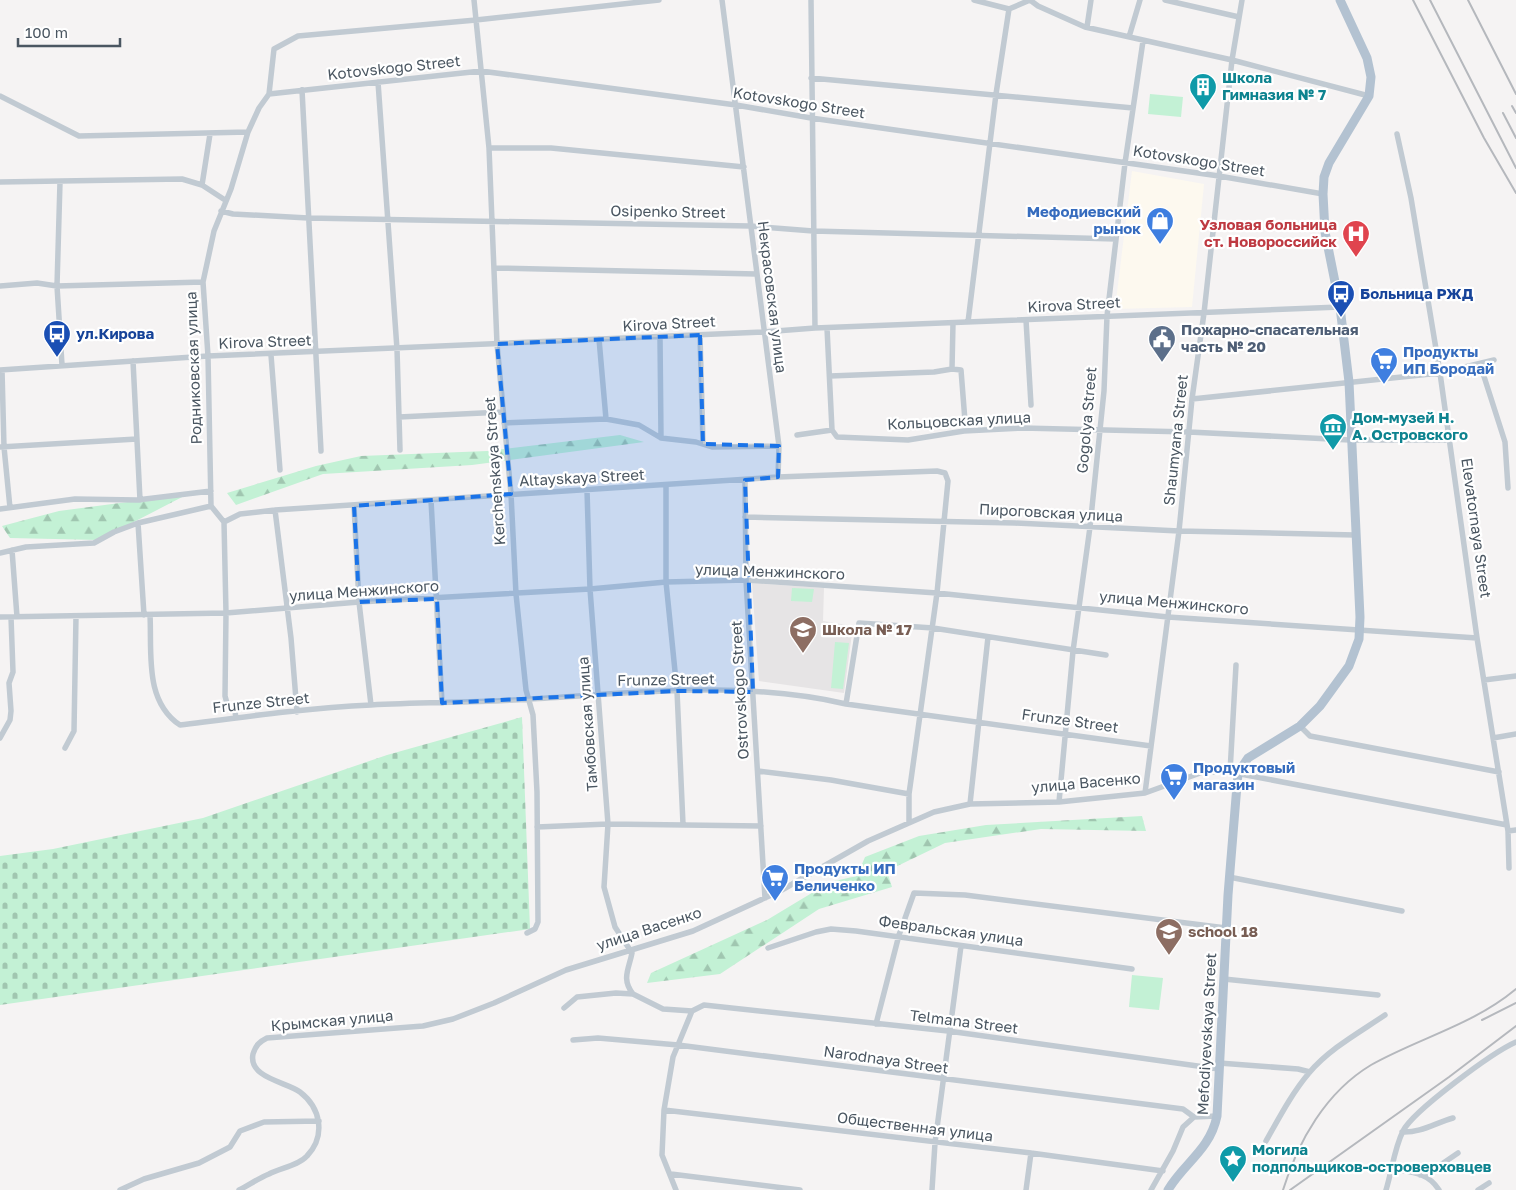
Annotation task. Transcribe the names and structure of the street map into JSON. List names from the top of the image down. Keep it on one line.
{"streets":{"main road":["Mefodiyevskaya Street"],"street":["Kotovskogo Street","Osipenko Street","Некрасовская улица","Kirova Street","Родниковская улица","Gogolya Street","Кольцовская улица","Shaumyana Street","Kerchenskaya Street","Altayskaya Street","Пироговская улица","Elevatornaya Street","улица Менжинского","Frunze Street","Ostrovskogo Street","Тамбовская улица","улица Васенко","Февральская улица","Крымская улица","Telmana Street","Narodnaya Street","Общественная улица"]},"crossings":[["Kotovskogo Street","Некрасовская улица"],["Kotovskogo Street","Родниковская улица"],["Kotovskogo Street","Gogolya Street"],["Kotovskogo Street","Shaumyana Street"],["Kotovskogo Street","Kerchenskaya Street"],["Osipenko Street","Некрасовская улица"],["Osipenko Street","Родниковская улица"],["Osipenko Street","Gogolya Street"],["Osipenko Street","Kerchenskaya Street"],["Некрасовская улица","Kirova Street"],["Некрасовская улица","Altayskaya Street"],["Kirova Street","Родниковская улица"],["Kirova Street","Gogolya Street"],["Kirova Street","Shaumyana Street"],["Kirova Street","Kerchenskaya Street"],["Родниковская улица","Kerchenskaya Street"],["Gogolya Street","Кольцовская улица"],["Gogolya Street","Пироговская улица"],["Gogolya Street","улица Менжинского"],["Gogolya Street","Frunze Street"],["Gogolya Street","улица Васенко"],["Кольцовская улица","Shaumyana Street"],["Кольцовская улица","Elevatornaya Street"],["Shaumyana Street","Пироговская улица"],["Shaumyana Street","улица Менжинского"],["Shaumyana Street","Frunze Street"],["Shaumyana Street","улица Васенко"],["Kerchenskaya Street","Altayskaya Street"],["Kerchenskaya Street","улица Менжинского"],["Kerchenskaya Street","Frunze Street"],["Altayskaya Street","Пироговская улица"],["Altayskaya Street","Ostrovskogo Street"],["Altayskaya Street","Тамбовская улица"],["Пироговская улица","Ostrovskogo Street"],["Elevatornaya Street","улица Менжинского"],["Elevatornaya Street","улица Васенко"],["улица Менжинского","Frunze Street"],["улица Менжинского","Ostrovskogo Street"],["улица Менжинского","Тамбовская улица"],["Frunze Street","Ostrovskogo Street"],["Frunze Street","Тамбовская улица"],["Ostrovskogo Street","улица Васенко"],["Тамбовская улица","улица Васенко"],["улица Васенко","Крымская улица"],["улица Васенко","Mefodiyevskaya Street"],["Telmana Street","Mefodiyevskaya Street"]],"places":{"building":["Школа Гимназия № 7"],"shop":["Мефодиевский рынок"],"hospital":["Узловая больница ст. Новороссийск"],"bus stop":["Больница РЖД","ул.Кирова"],"public building":["Пожарно-спасательная часть № 20"],"supermarket":["Продукты ИП Бородай","Продуктовый магазин","Продукты ИП Беличенко"],"museum":["Дом-музей Н. А. Островского"],"school or university":["Школа № 17","school 18"],"place":["Могила подпольщиков-островерховцев"]},"scale_bar":"100 m"}
